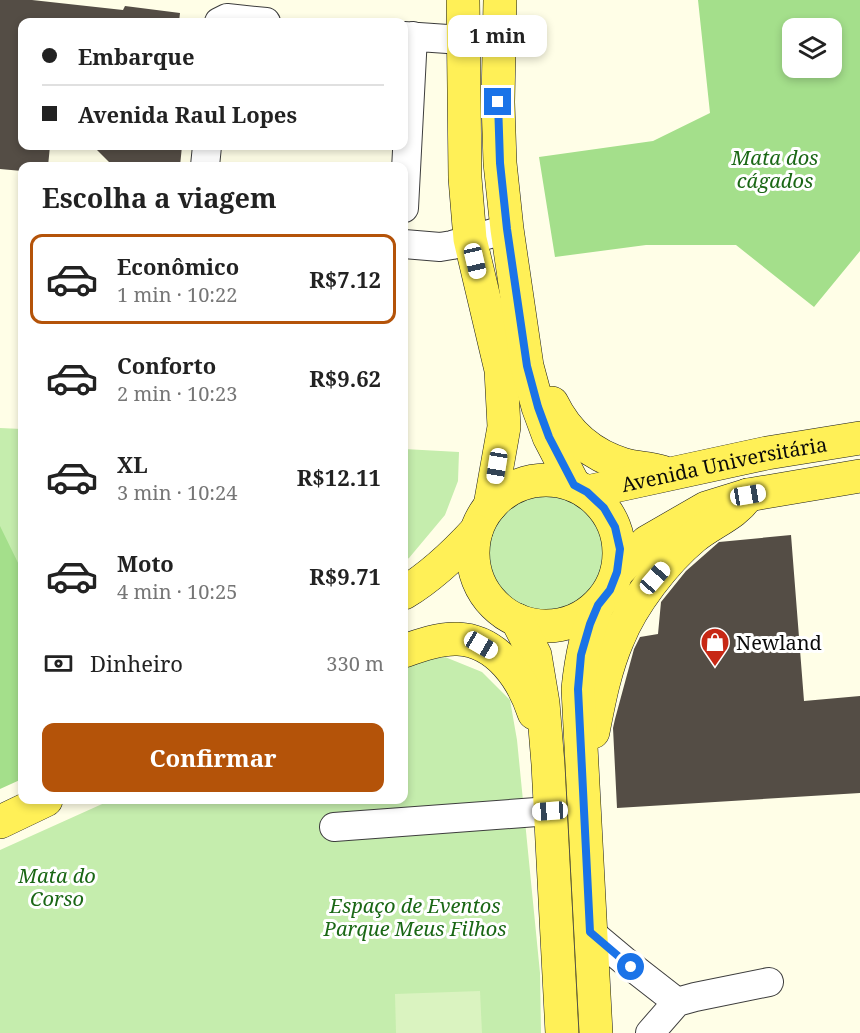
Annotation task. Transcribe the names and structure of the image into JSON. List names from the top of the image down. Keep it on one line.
{"streets":{"main road":["Avenida Universitária"]},"parks":["Mata dos cágados","Mata do Corso","Espaço de Eventos Parque Meus Filhos"],"places":{"shop":["Newland"]},"page":{"bubble":"1 min","banner":["Embarque","Avenida Raul Lopes"],"heading":"Escolha a viagem","list":[{"name":"Econômico","note":"1 min · 10:22","value":"R$7.12"},{"name":"Conforto","note":"2 min · 10:23","value":"R$9.62"},{"name":"XL","note":"3 min · 10:24","value":"R$12.11"},{"name":"Moto","note":"4 min · 10:25","value":"R$9.71"}],"pay":["Dinheiro","330 m"],"buttons":"Confirmar"}}
